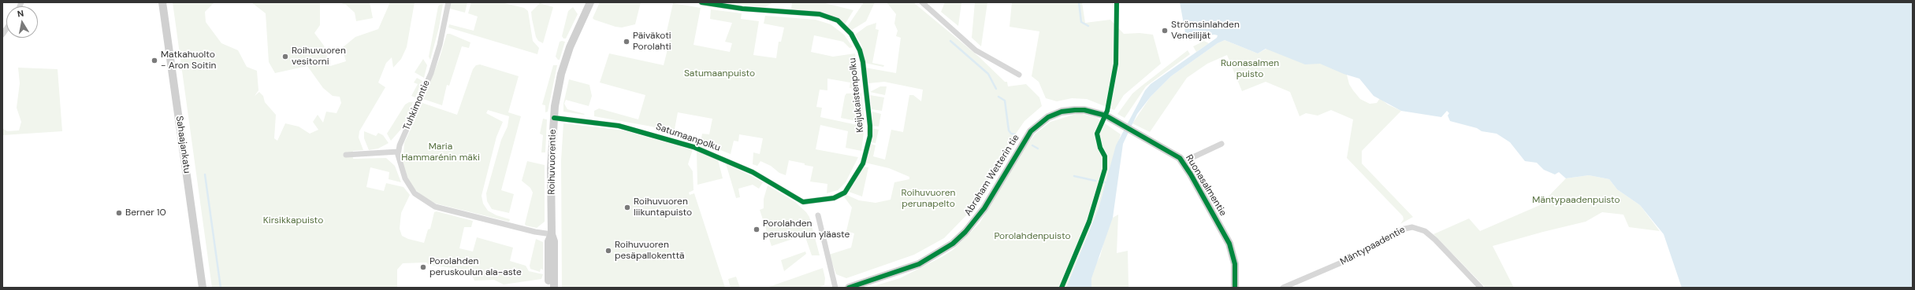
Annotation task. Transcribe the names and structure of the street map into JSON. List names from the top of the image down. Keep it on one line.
{"streets":{"main road":["Sahaajankatu","Roihuvuorentie","Abraham Wetterin tie","Ruonasalmentie"],"street":["Keijukaistenpolku","Tuhkimontie","Satumaanpolku","Mäntypaadentie"]},"crossings":[["Keijukaistenpolku","Satumaanpolku"],["Tuhkimontie","Roihuvuorentie"],["Satumaanpolku","Roihuvuorentie"],["Abraham Wetterin tie","Ruonasalmentie"]],"parks":["Ruonasalmen puisto","Satumaanpuisto","Maria Hammarénin mäki","Roihuvuoren perunapelto","Mäntypaadenpuisto","Kirsikkapuisto","Porolahdenpuisto"],"places":["Strömsinlahden Veneilijät","Päiväkoti Porolahti","Roihuvuoren vesitorni","Matkahuolto - Aron Soitin","Roihuvuoren liikuntapuisto","Berner 10","Porolahden peruskoulun yläaste","Roihuvuoren pesäpallokenttä","Porolahden peruskoulun ala-aste"],"north":"top"}
